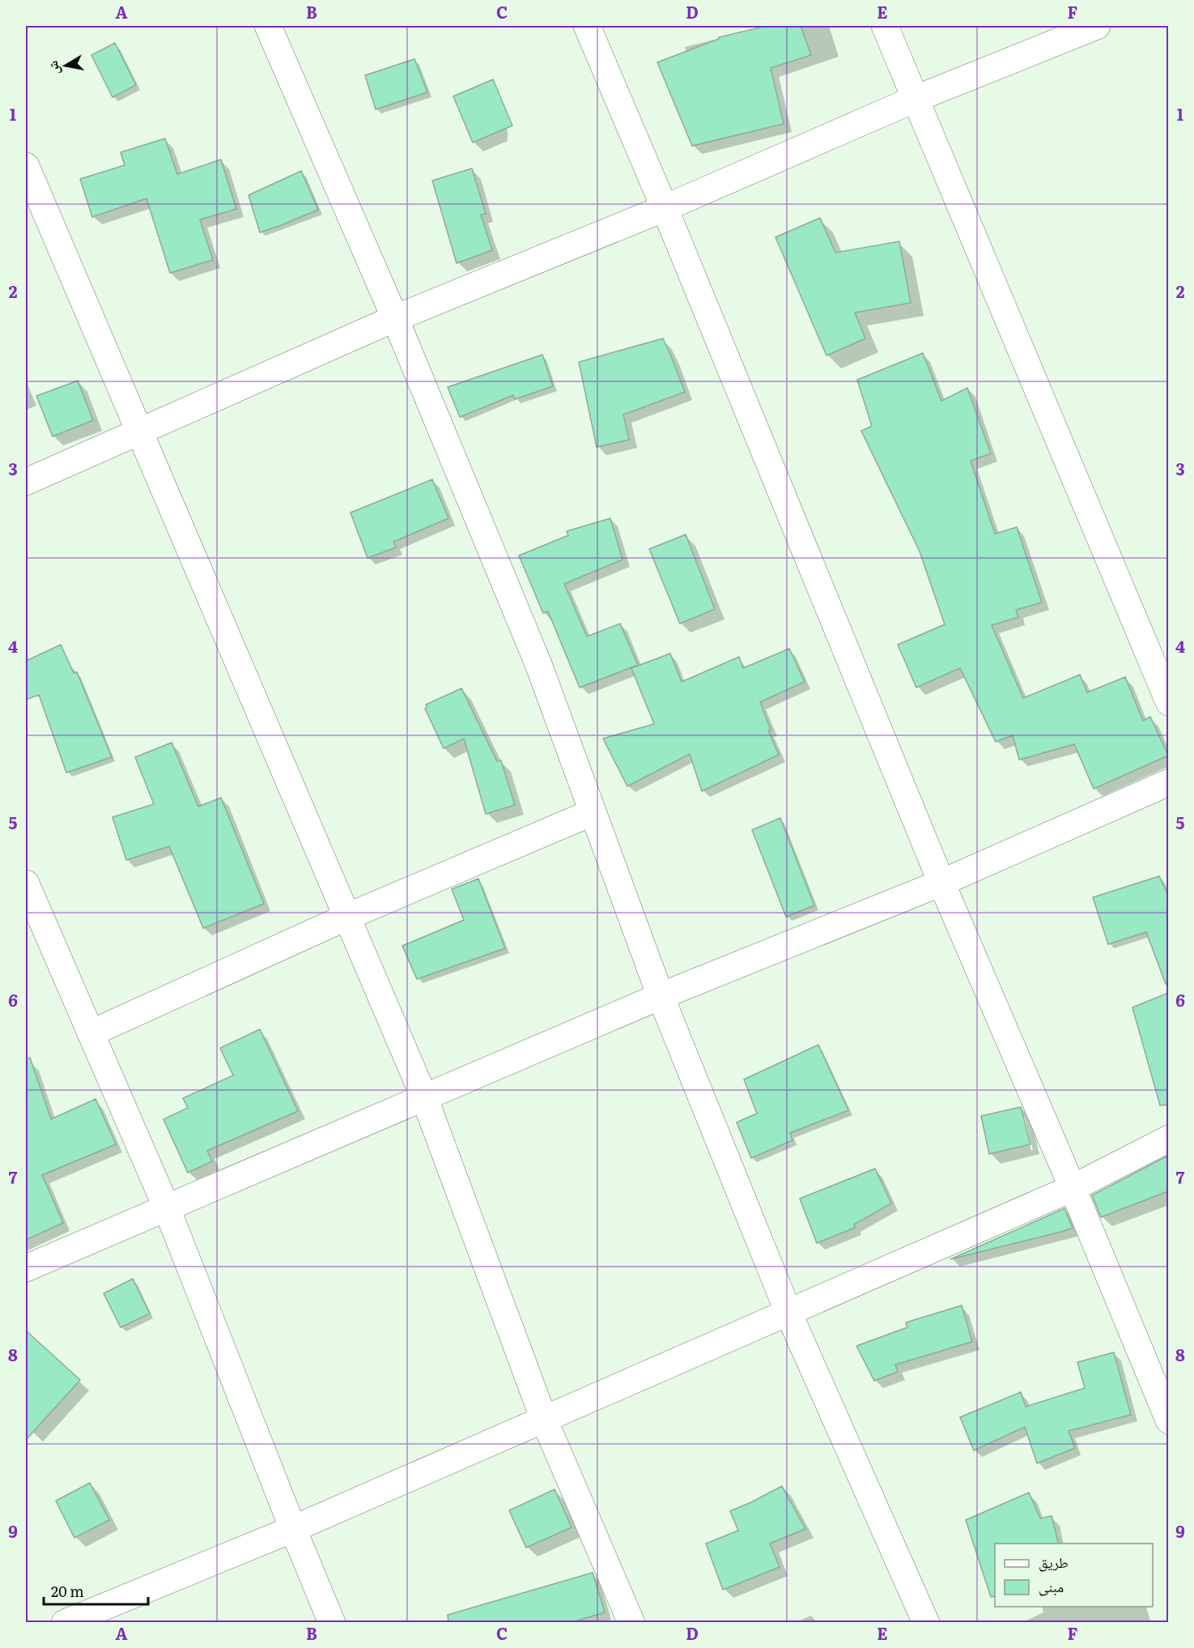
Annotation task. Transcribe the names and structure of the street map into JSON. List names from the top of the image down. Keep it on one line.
{"legend":["طريق","مبنى"],"scale_bar":"20 m","north":"left","grid":{"columns":["A","B","C","D","E","F"],"rows":["1","2","3","4","5","6","7","8","9"]}}
